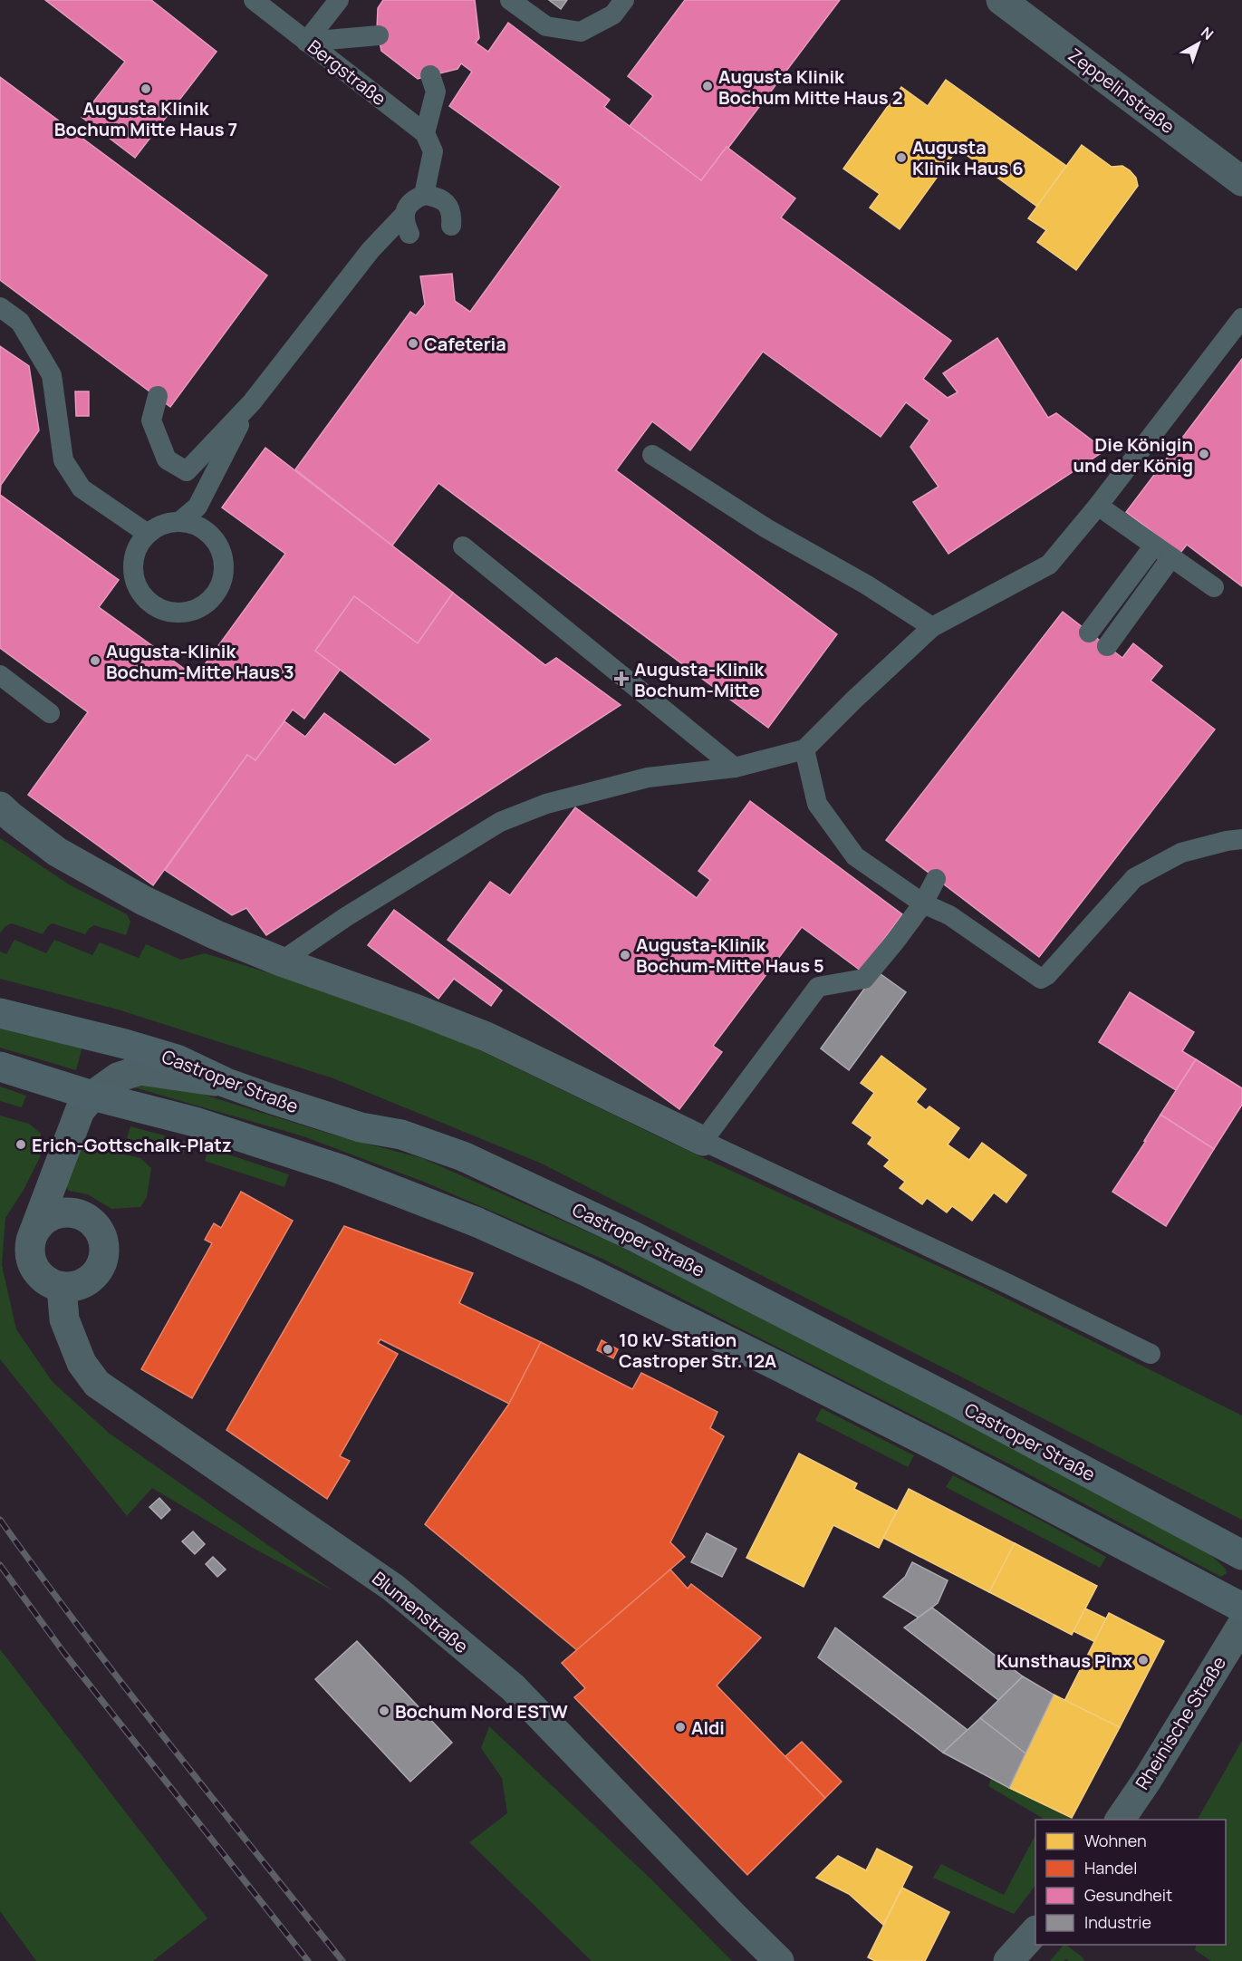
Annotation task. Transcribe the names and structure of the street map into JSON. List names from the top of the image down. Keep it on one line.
{"streets":{"main road":["Castroper Straße"],"street":["Zeppelinstraße","Blumenstraße","Rheinische Straße"],"lane":["Bergstraße"]},"places":{"other":["Augusta Klinik Bochum Mitte Haus 2","Augusta Klinik Bochum Mitte Haus 7","Augusta Klinik Haus 6","Cafeteria","Die Königin und der König","Augusta-Klinik Bochum-Mitte Haus 3","Augusta-Klinik Bochum-Mitte Haus 5","Erich-Gottschalk-Platz","10 kV-Station Castroper Str. 12A","Kunsthaus Pinx","Bochum Nord ESTW","Aldi"],"health":["Augusta-Klinik Bochum-Mitte"]},"legend":["Wohnen","Handel","Gesundheit","Industrie"],"north":"top right"}
